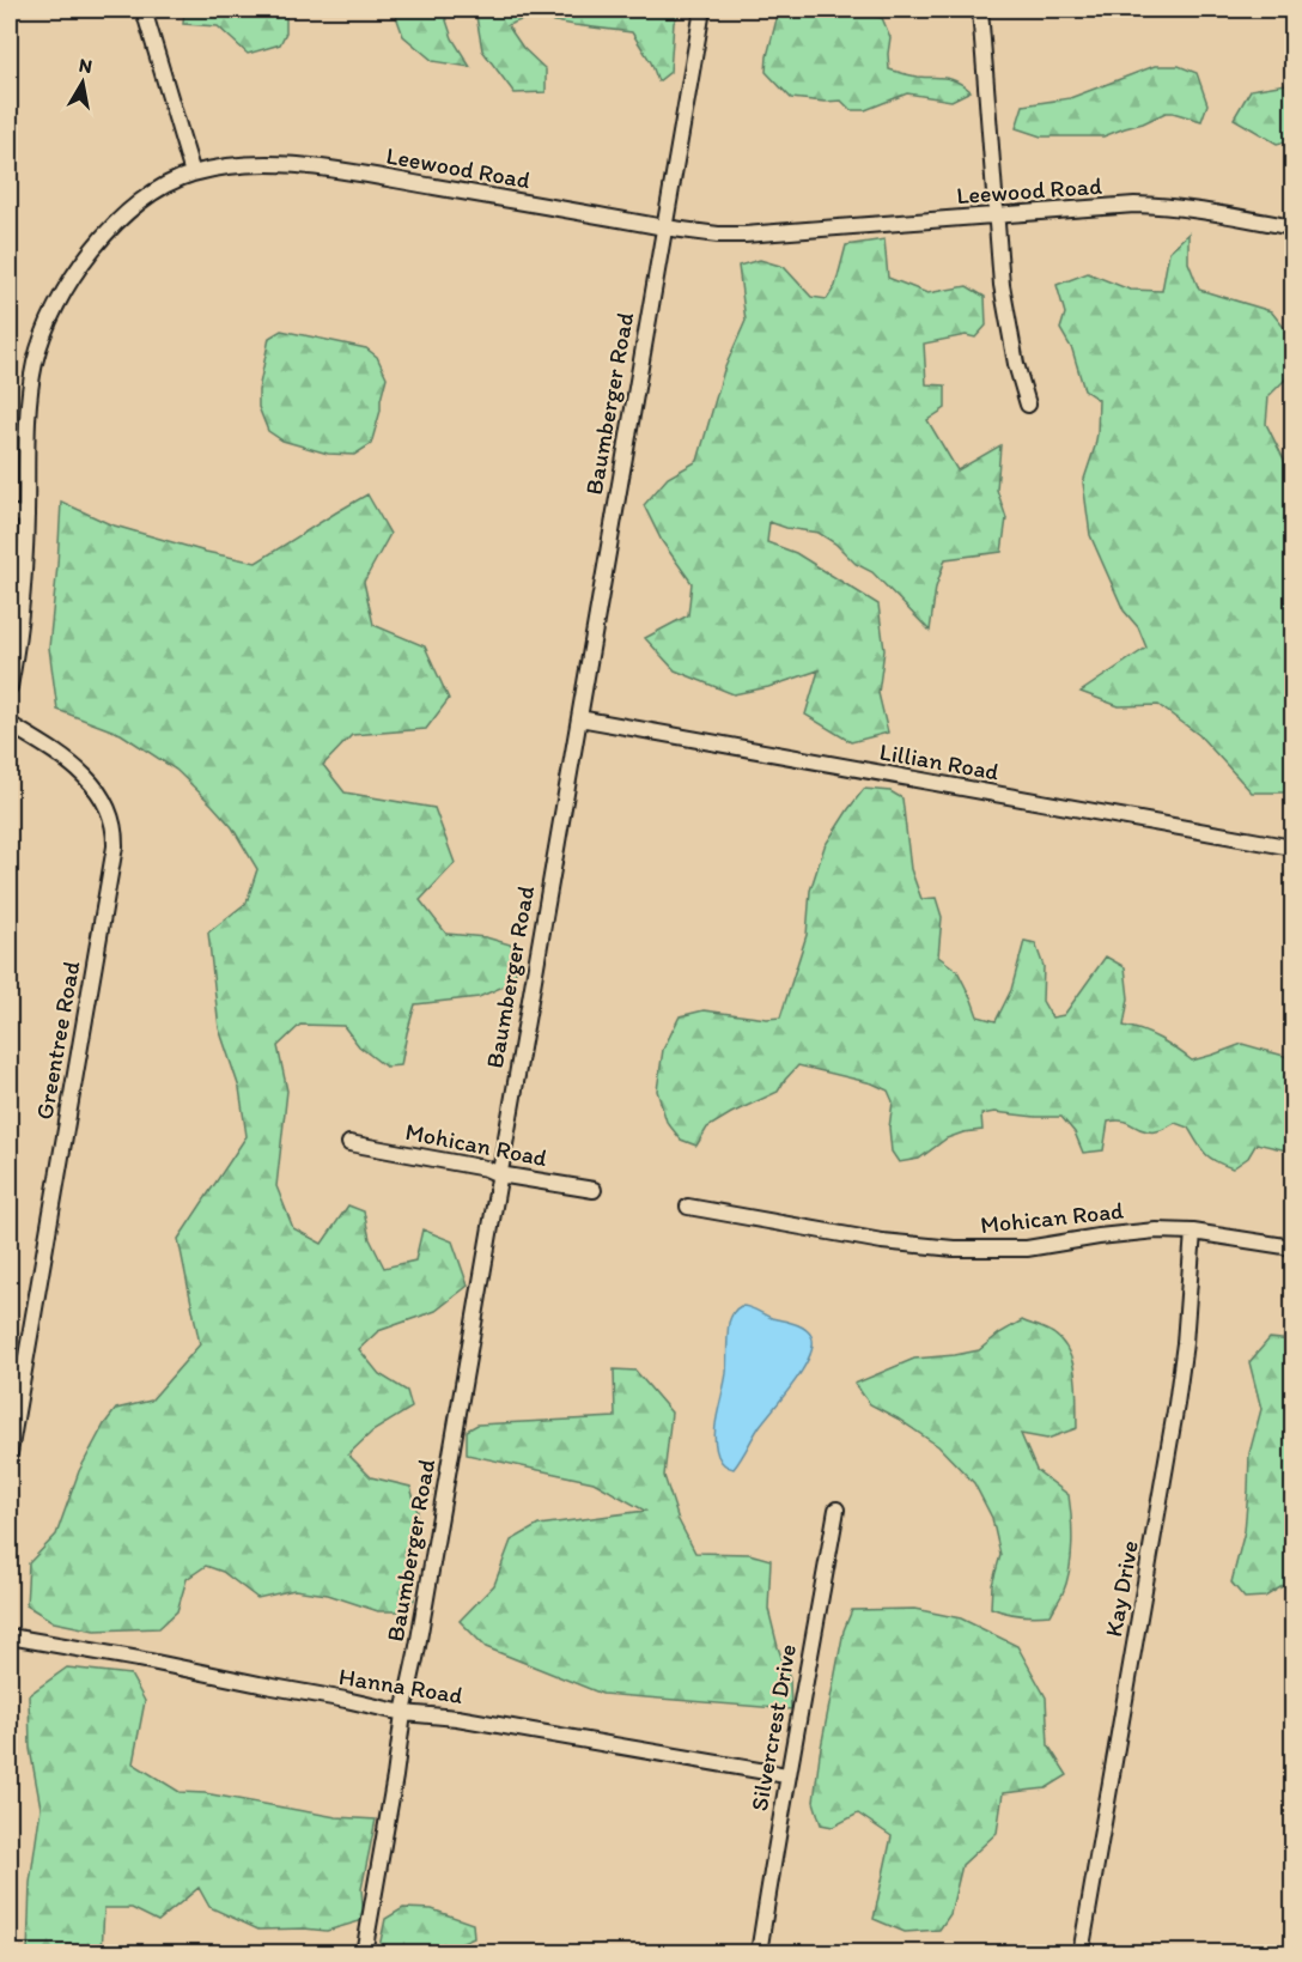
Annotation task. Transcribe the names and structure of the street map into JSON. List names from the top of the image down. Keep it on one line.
{"streets":{"street":["Leewood Road","Baumberger Road","Lillian Road","Greentree Road","Mohican Road","Kay Drive","Hanna Road","Silvercrest Drive"]},"crossings":[["Leewood Road","Baumberger Road"],["Baumberger Road","Lillian Road"],["Baumberger Road","Mohican Road"],["Baumberger Road","Hanna Road"],["Mohican Road","Kay Drive"],["Hanna Road","Silvercrest Drive"]],"north":"top"}
